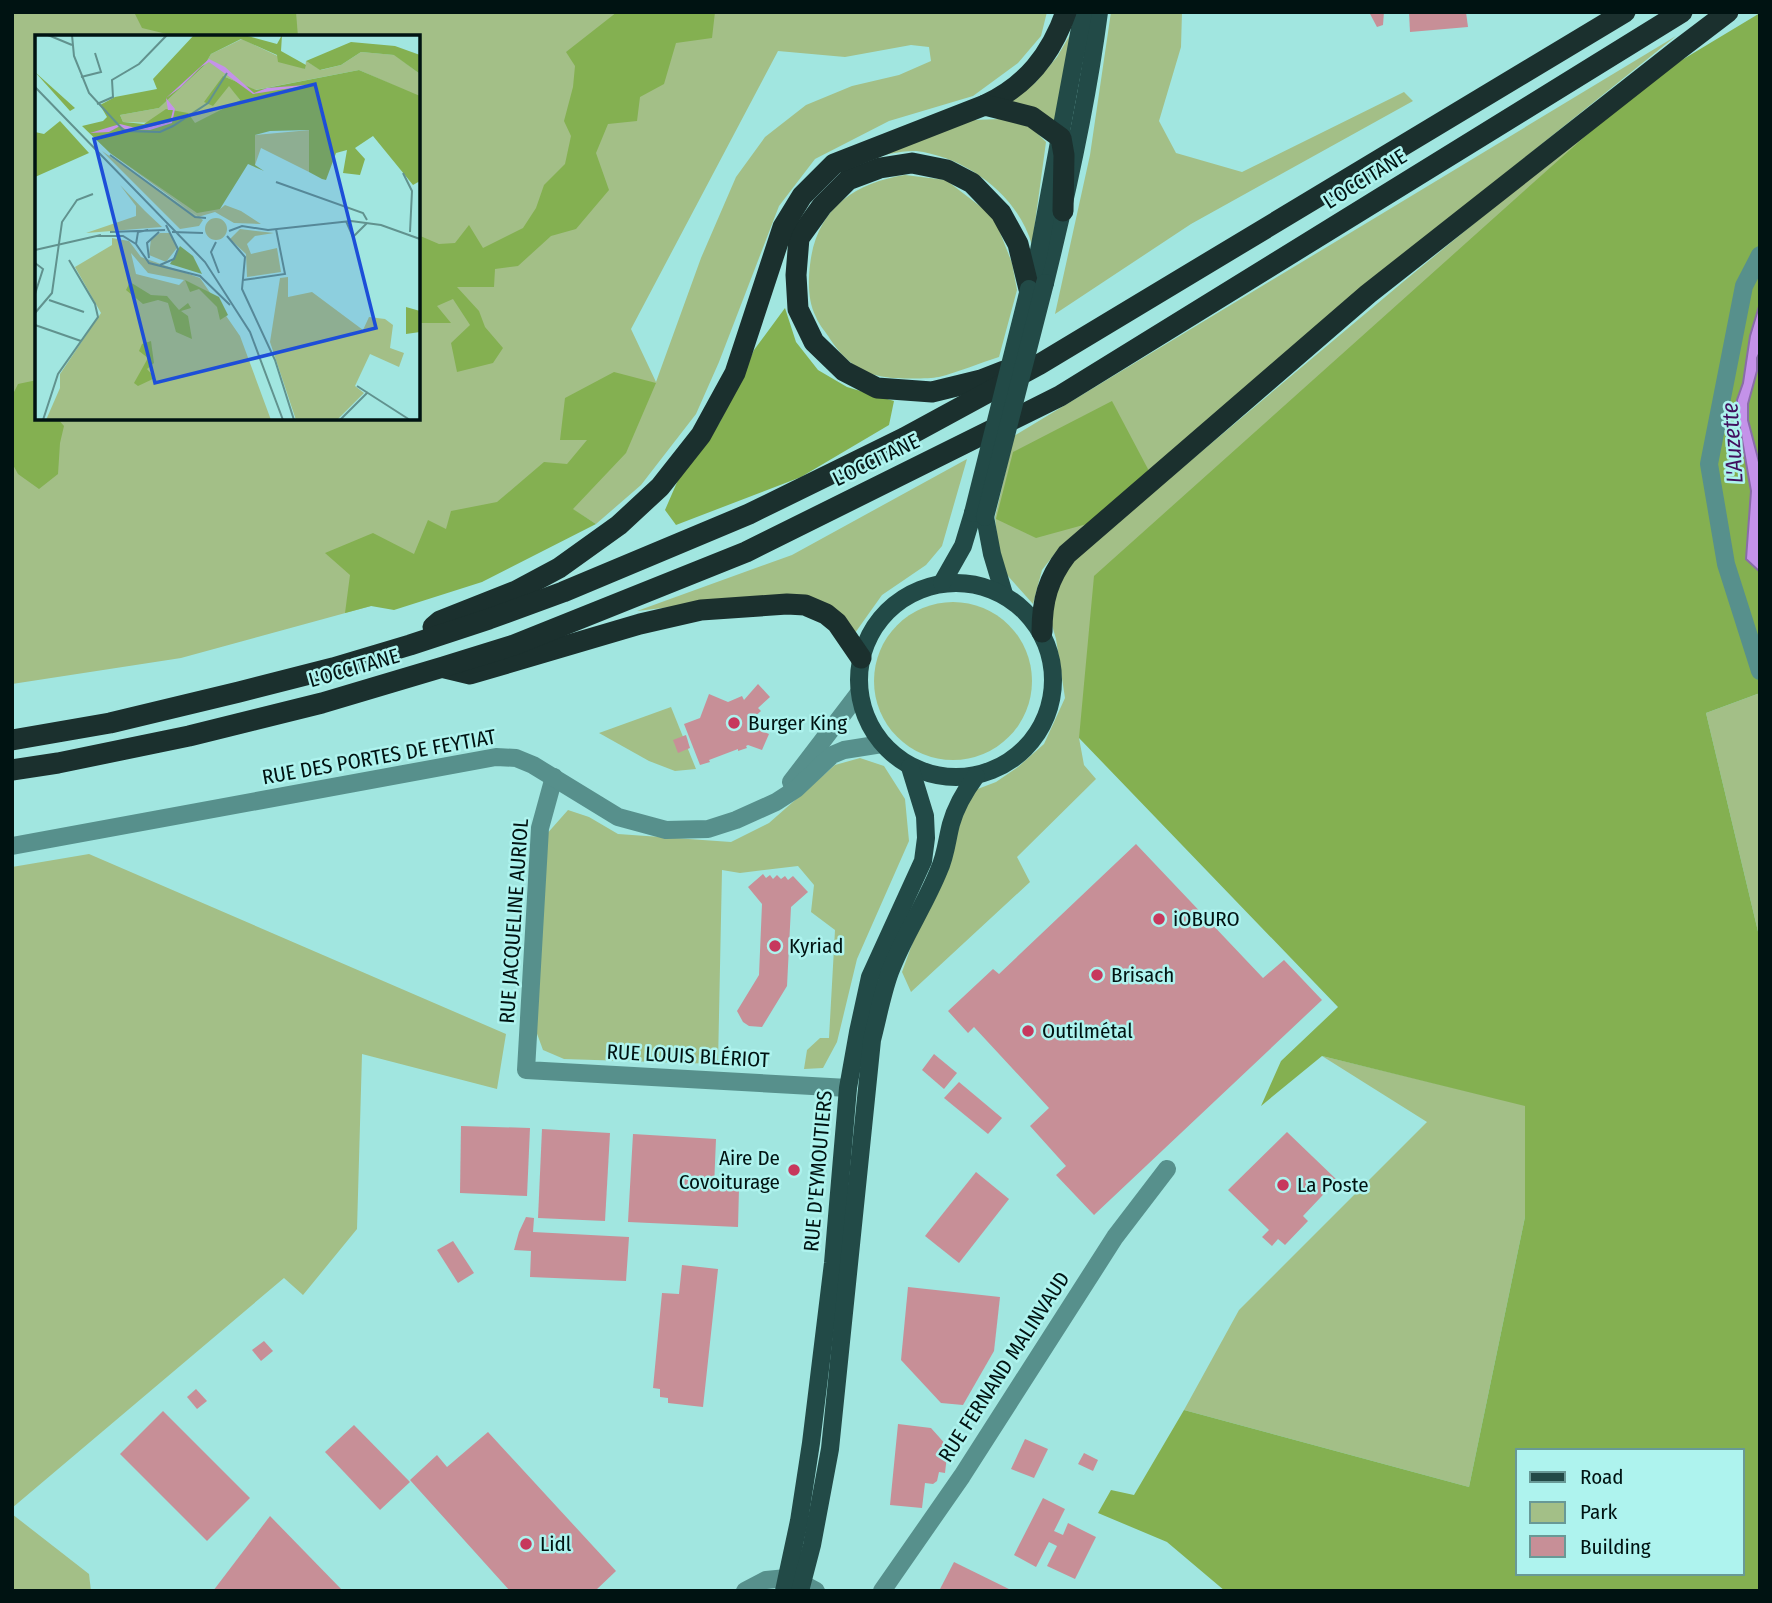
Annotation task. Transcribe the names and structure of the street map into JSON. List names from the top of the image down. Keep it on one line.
{"streets":{"highway":["L'OCCITANE"],"main road":["RUE D'EYMOUTIERS"],"street":["RUE DES PORTES DE FEYTIAT","RUE JACQUELINE AURIOL","RUE LOUIS BLÉRIOT","RUE FERNAND MALINVAUD"]},"crossings":[["RUE DES PORTES DE FEYTIAT","RUE JACQUELINE AURIOL"],["RUE DES PORTES DE FEYTIAT","RUE D'EYMOUTIERS"],["RUE JACQUELINE AURIOL","RUE LOUIS BLÉRIOT"],["RUE LOUIS BLÉRIOT","RUE D'EYMOUTIERS"]],"water":["L'Auzette"],"places":["Burger King","iOBURO","Kyriad","Brisach","Outilmétal","Aire De Covoiturage","La Poste","Lidl"],"legend":["Road","Park","Building"]}
